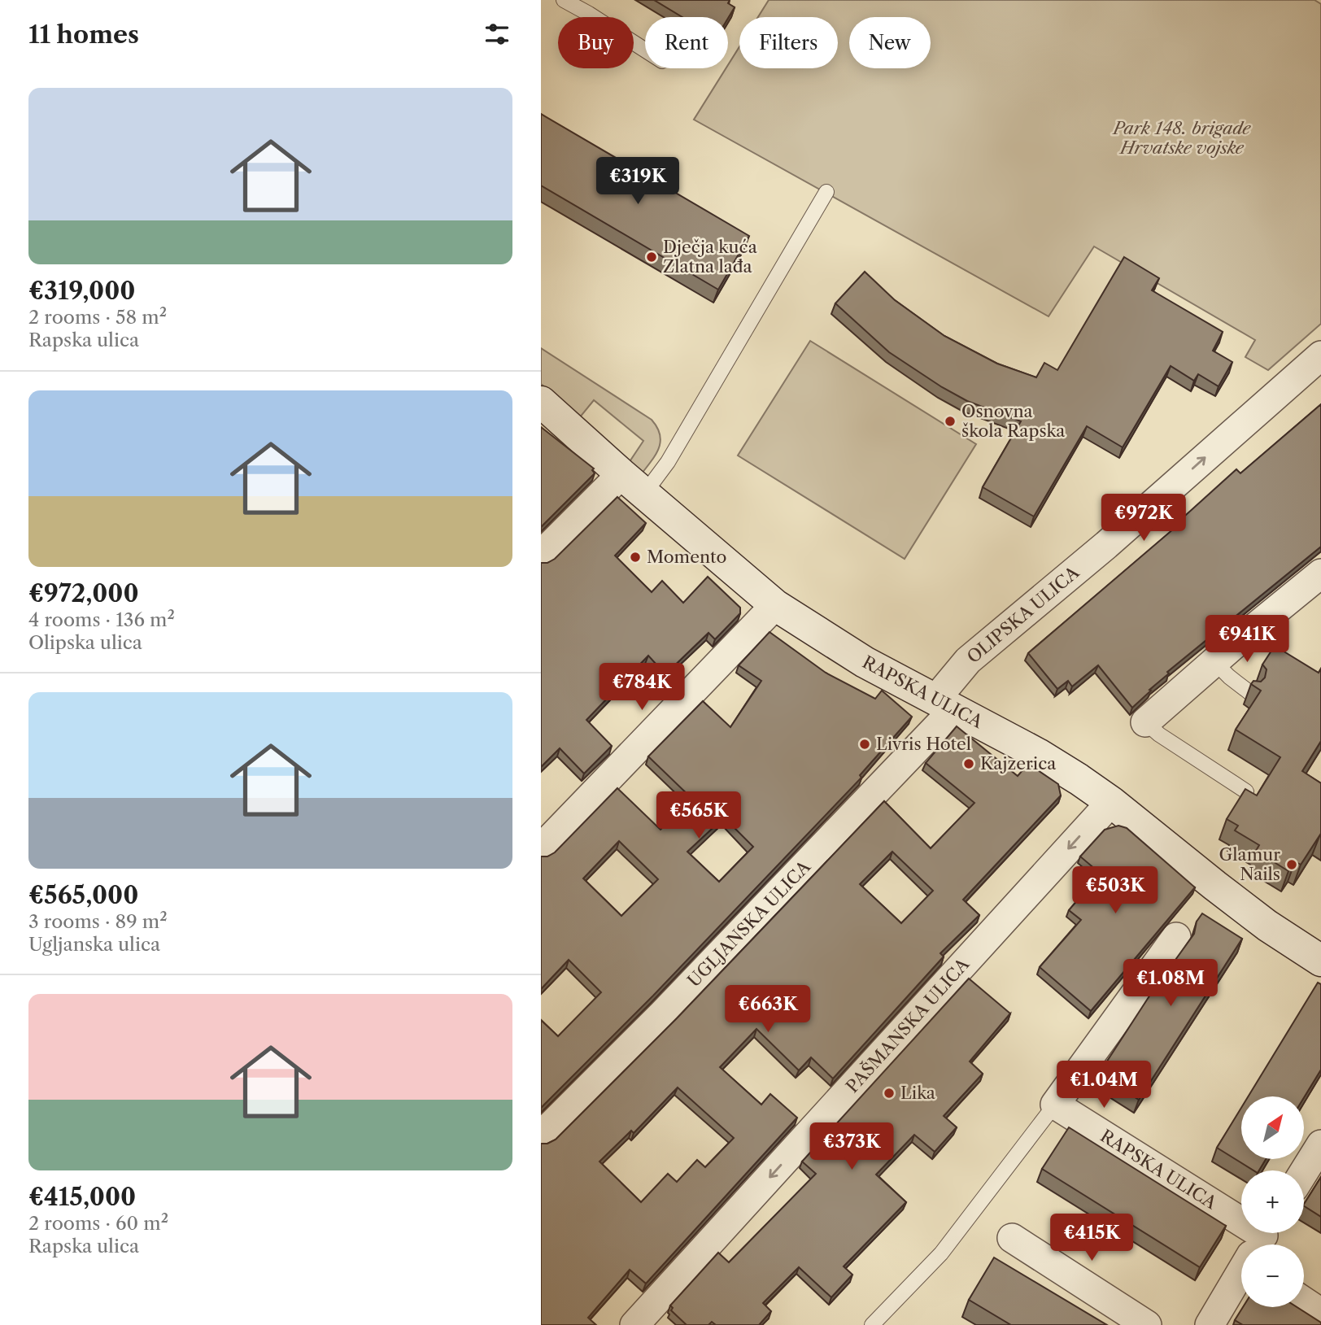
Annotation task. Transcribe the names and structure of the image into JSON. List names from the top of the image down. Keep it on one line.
{"streets":{"street":["OLIPSKA ULICA","RAPSKA ULICA","UGLJANSKA ULICA","PAŠMANSKA ULICA"]},"crossings":[["OLIPSKA ULICA","RAPSKA ULICA"],["OLIPSKA ULICA","UGLJANSKA ULICA"],["RAPSKA ULICA","UGLJANSKA ULICA"],["RAPSKA ULICA","PAŠMANSKA ULICA"]],"one_way":["PAŠMANSKA ULICA"],"parks":["Park 148. brigade Hrvatske vojske"],"places":["Dječja kuća Zlatna lađa","Osnovna škola Rapska","Momento","Livris Hotel","Kajzerica","Glamur Nails","Lika"],"north":"top right","page":{"heading":"11 homes","chip":["Buy","Rent","Filters","New"],"list":[{"name":"€319,000","note":"2 rooms · 58 m² · Rapska ulica"},{"name":"€972,000","note":"4 rooms · 136 m² · Olipska ulica"},{"name":"€565,000","note":"3 rooms · 89 m² · Ugljanska ulica"},{"name":"€415,000","note":"2 rooms · 60 m² · Rapska ulica"}],"price":["€319K","€972K","€941K","€784K","€565K","€503K","€1.08M","€663K","€1.04M","€373K","€415K"],"map_buttons":["+","−"]}}
